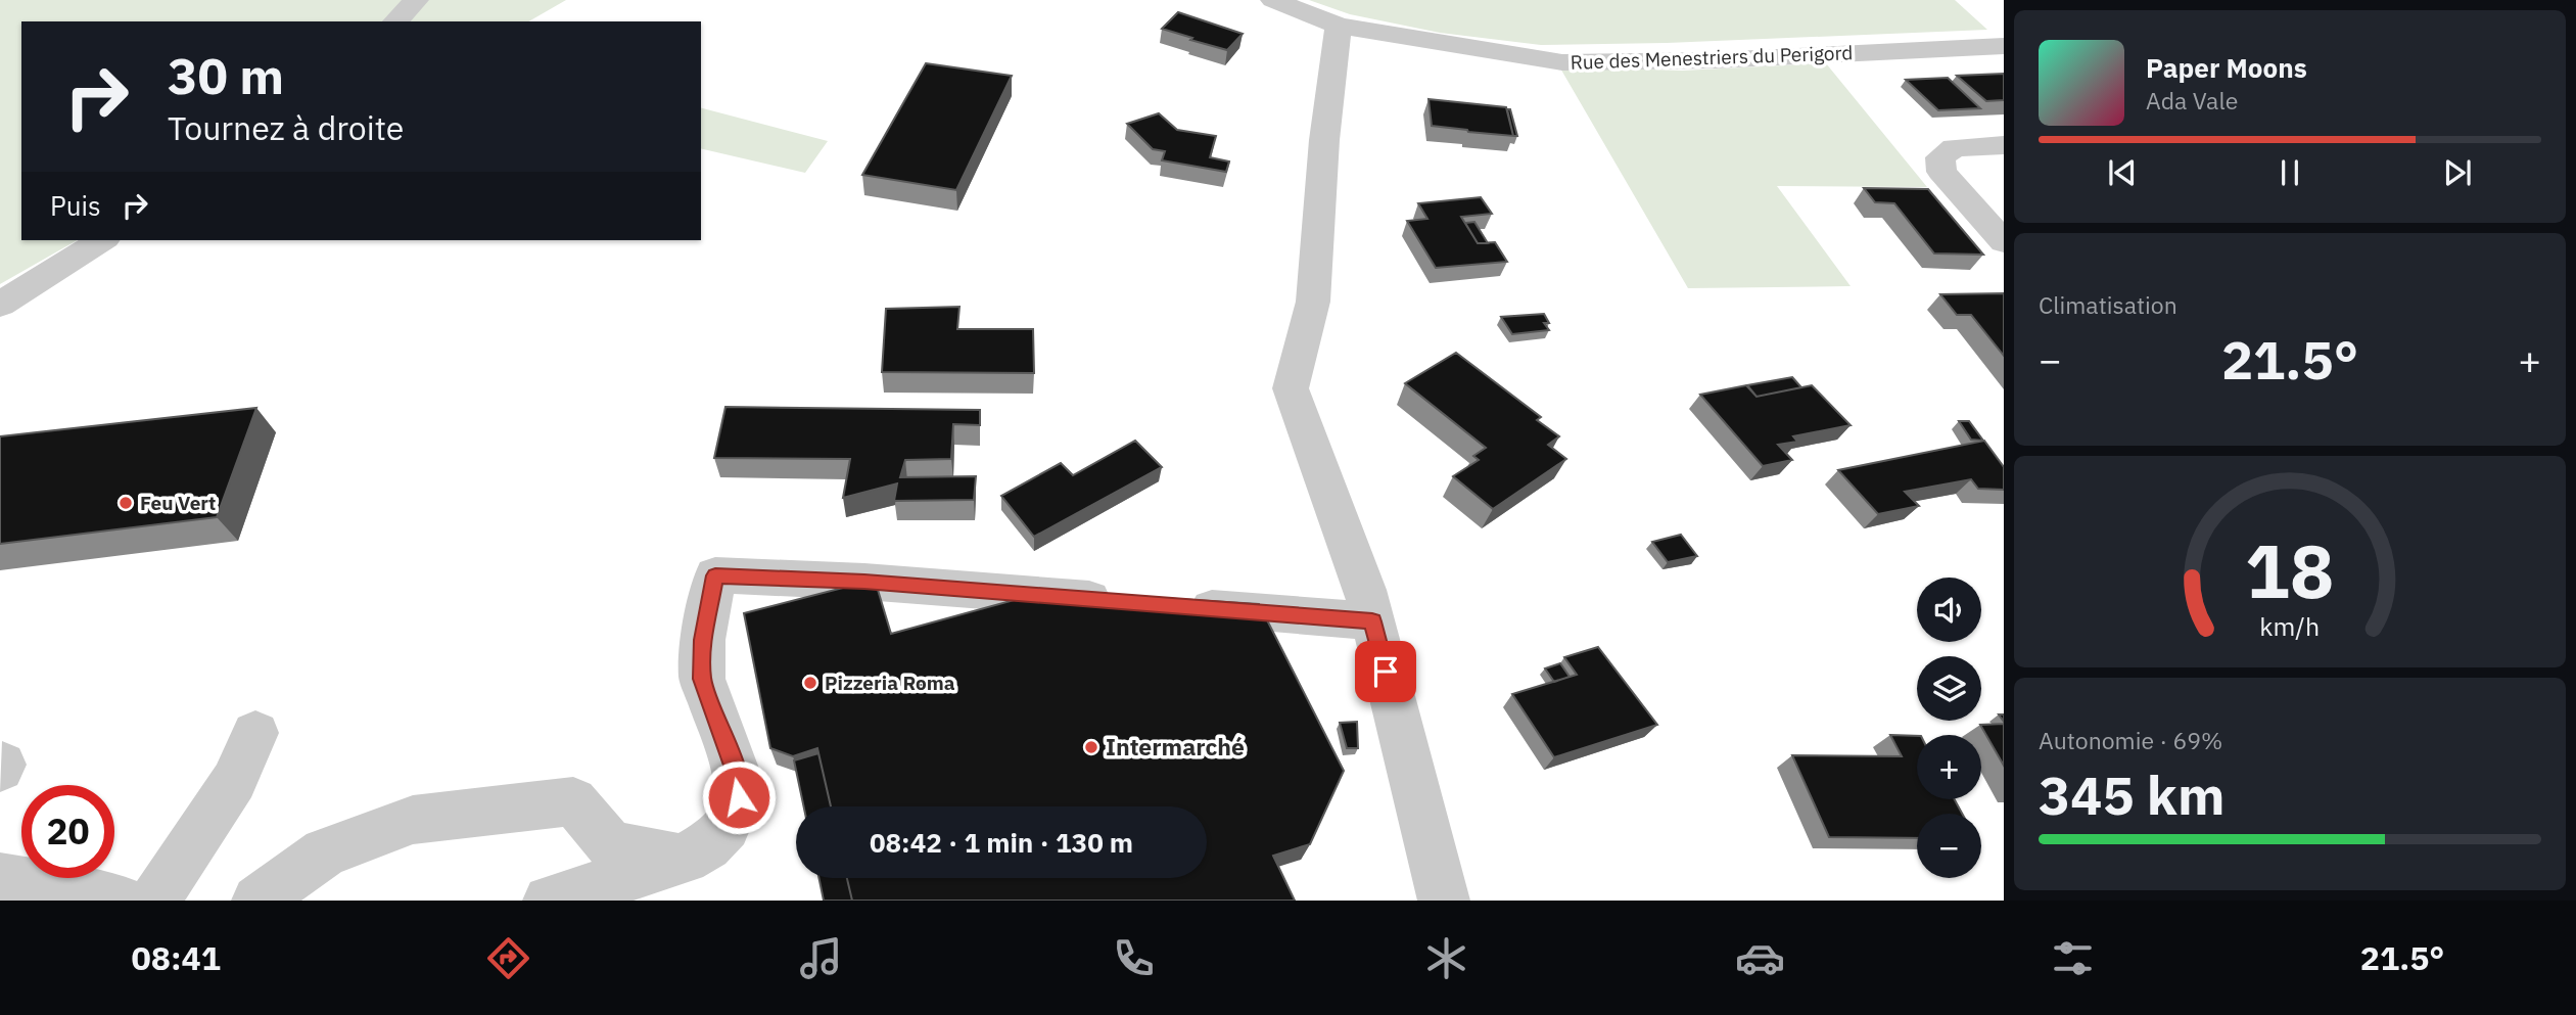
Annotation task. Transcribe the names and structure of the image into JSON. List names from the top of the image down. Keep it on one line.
{"streets":{"street":["Rue des Menestriers du Perigord"]},"places":["Feu Vert","Pizzeria Roma","Intermarché"],"page":{"turn":["30 m","Tournez à droite"],"song":["Paper Moons","Ada Vale"],"then":"Puis","tile":["Climatisation",["Autonomie · 69%","345 km"]],"heat":["−","21.5°","+"],"map_buttons":["+","−"],"limit":"20","trip":"08:42 · 1 min · 130 m","tabs":["08:41","21.5°"],"gauge":["18","km/h"]}}
